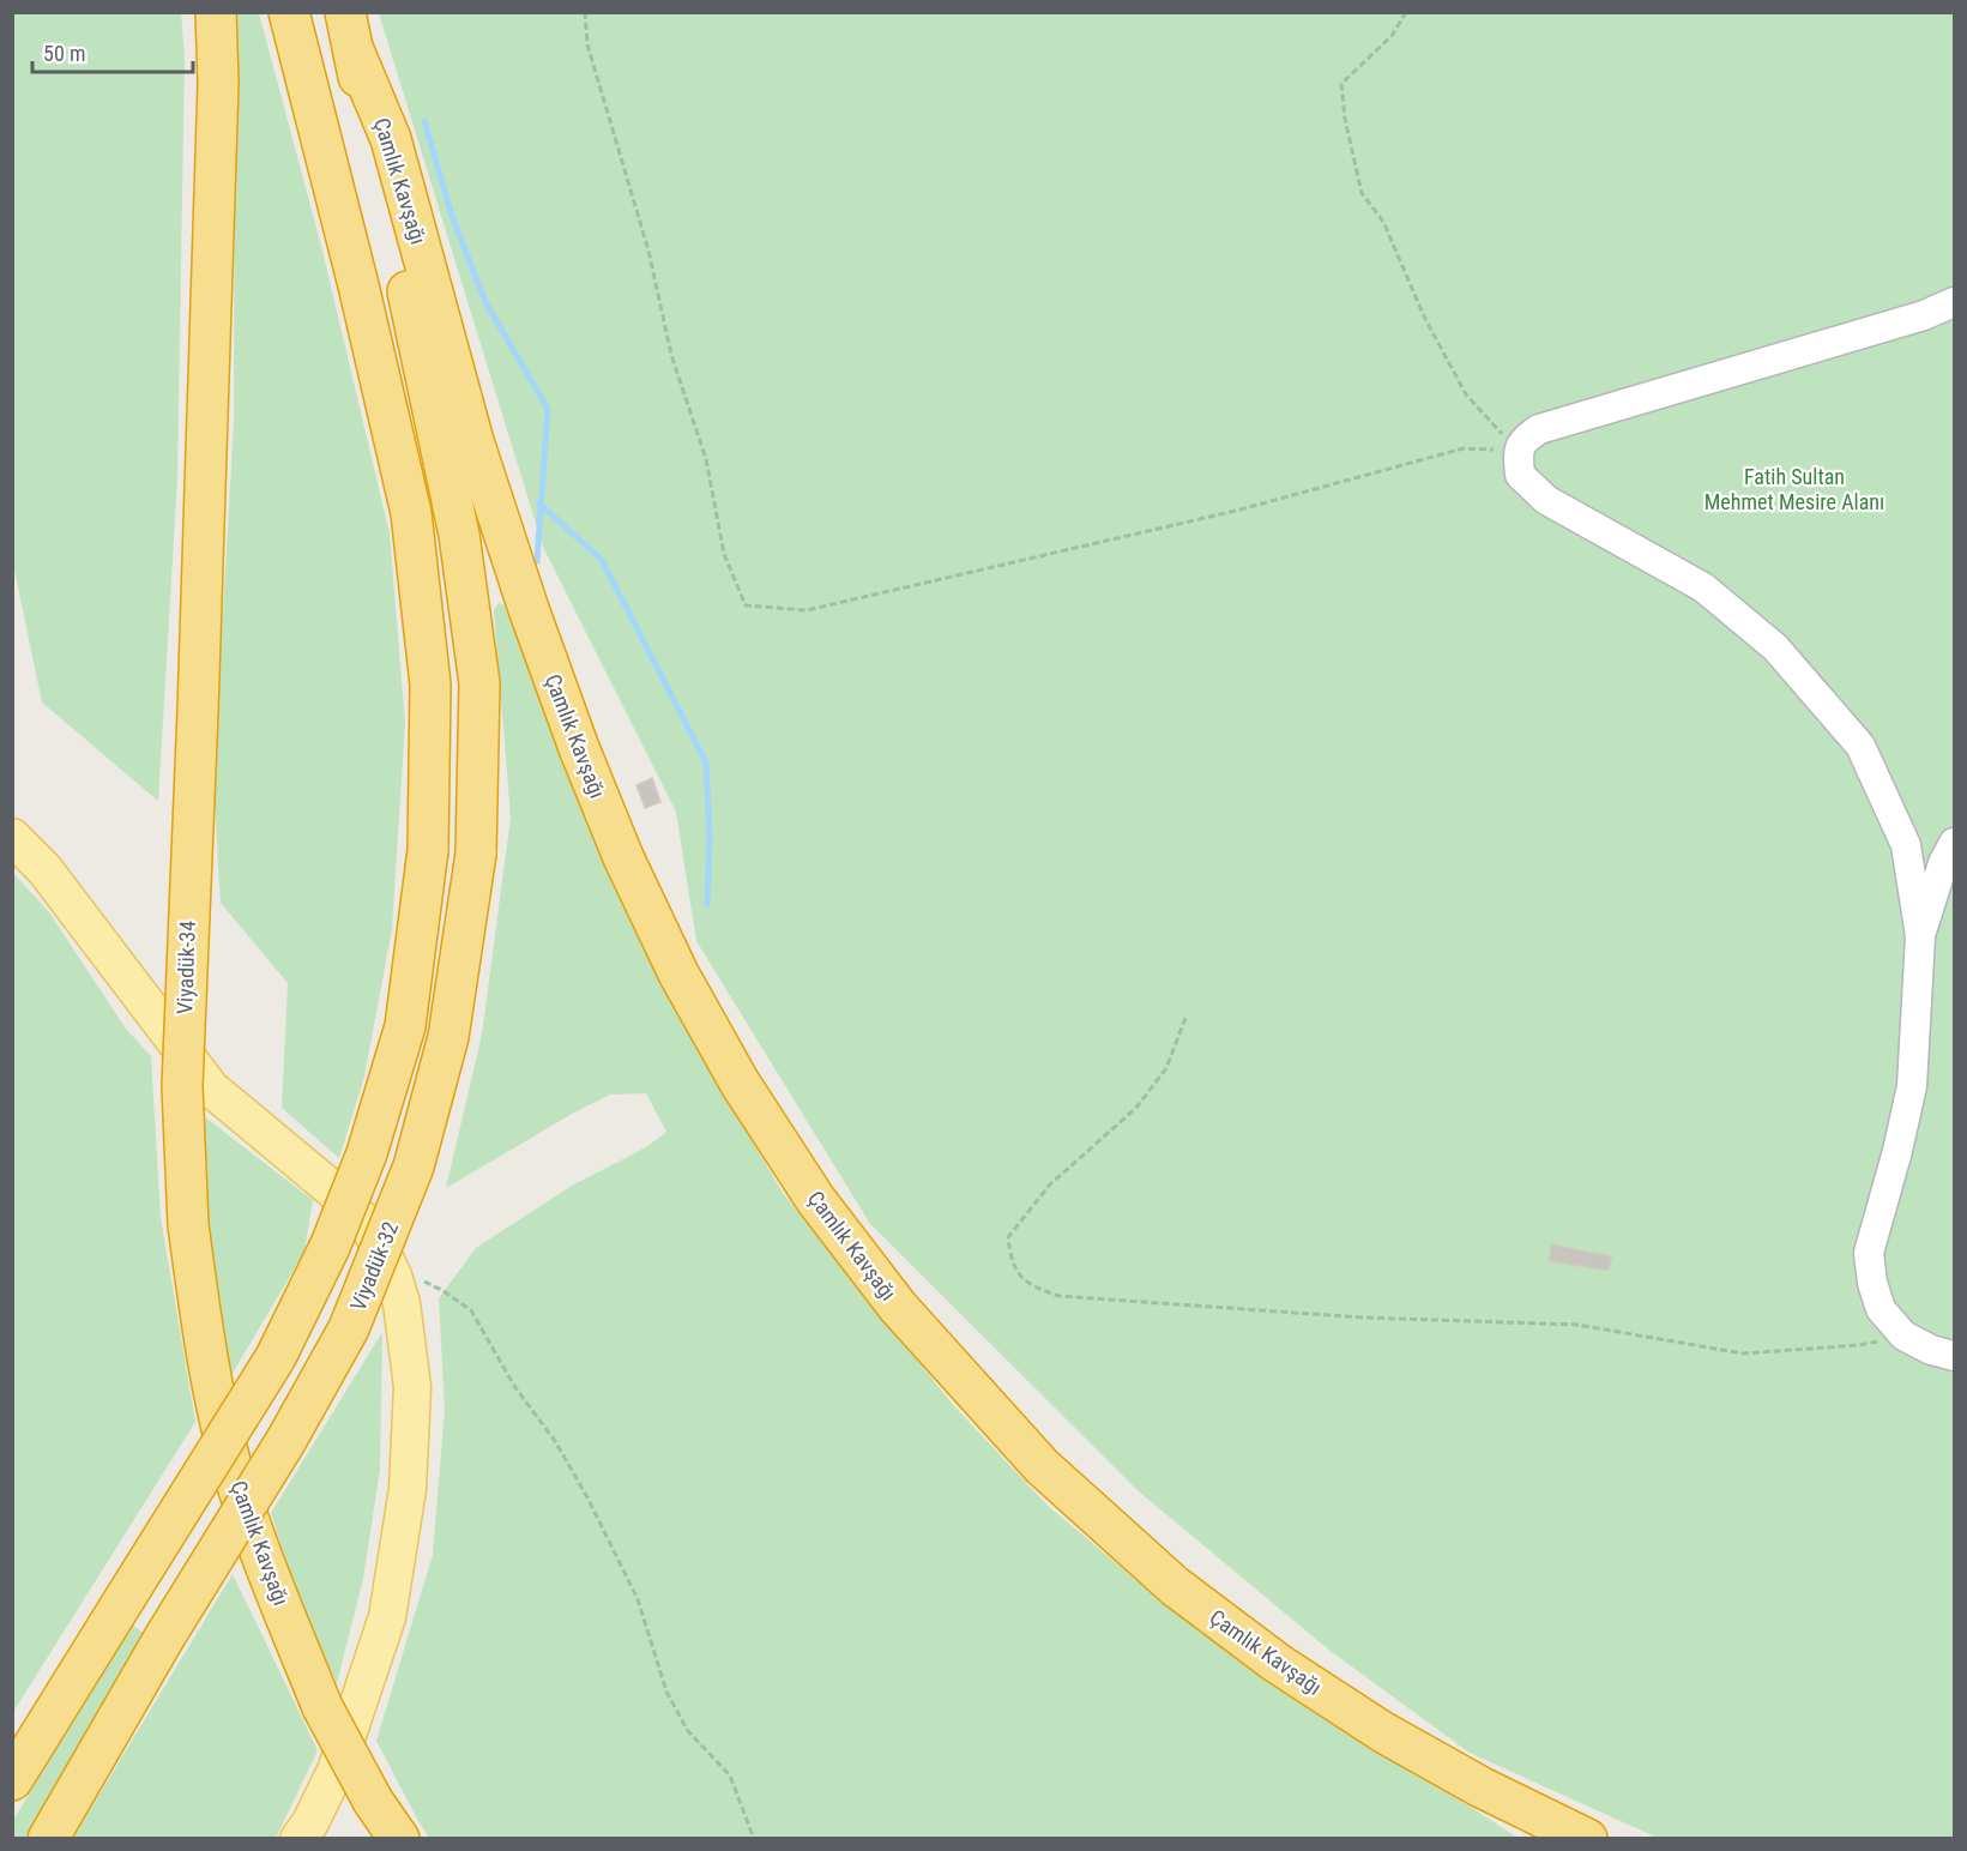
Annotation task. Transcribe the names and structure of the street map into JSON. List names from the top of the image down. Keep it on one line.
{"streets":{"highway":["Çamlık Kavşağı","Viyadük-34","Viyadük-32"]},"crossings":[["Çamlık Kavşağı","Viyadük-34"],["Çamlık Kavşağı","Viyadük-32"]],"parks":["Fatih Sultan Mehmet Mesire Alanı"],"scale_bar":"50 m"}
